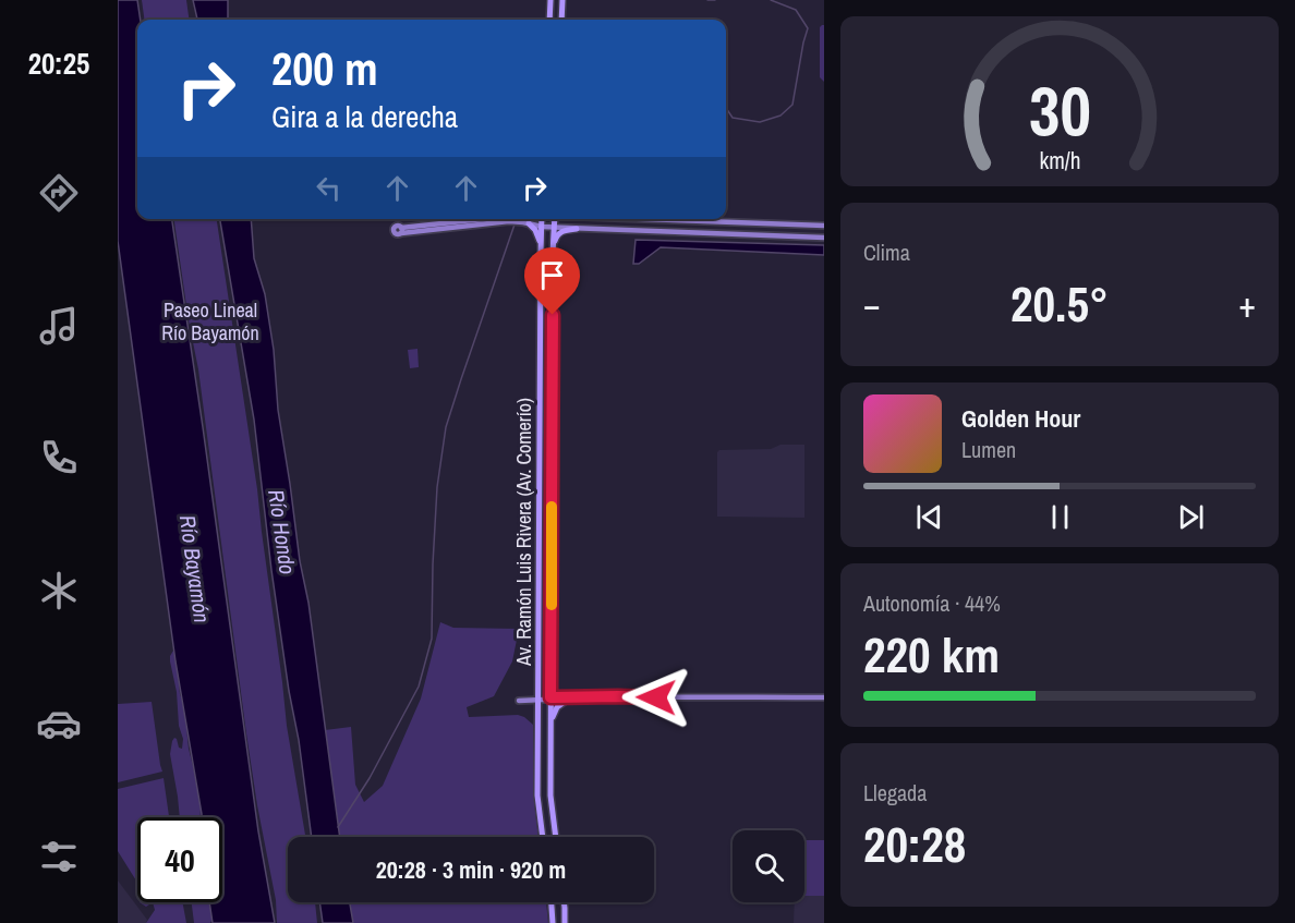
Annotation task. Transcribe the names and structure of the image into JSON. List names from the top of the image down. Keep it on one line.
{"streets":{"main road":["Av. Ramón Luis Rivera (Av. Comerío)"]},"water":["Río Hondo","Río Bayamón"],"parks":["Paseo Lineal Río Bayamón"],"page":{"tabs":"20:25","turn":["200 m","Gira a la derecha"],"tile":["Clima",["Autonomía · 44%","220 km"],["Llegada","20:28"]],"heat":["−","20.5°","+"],"song":["Golden Hour","Lumen"],"limit":"40","trip":"20:28 · 3 min · 920 m","gauge":["30","km/h"]}}
